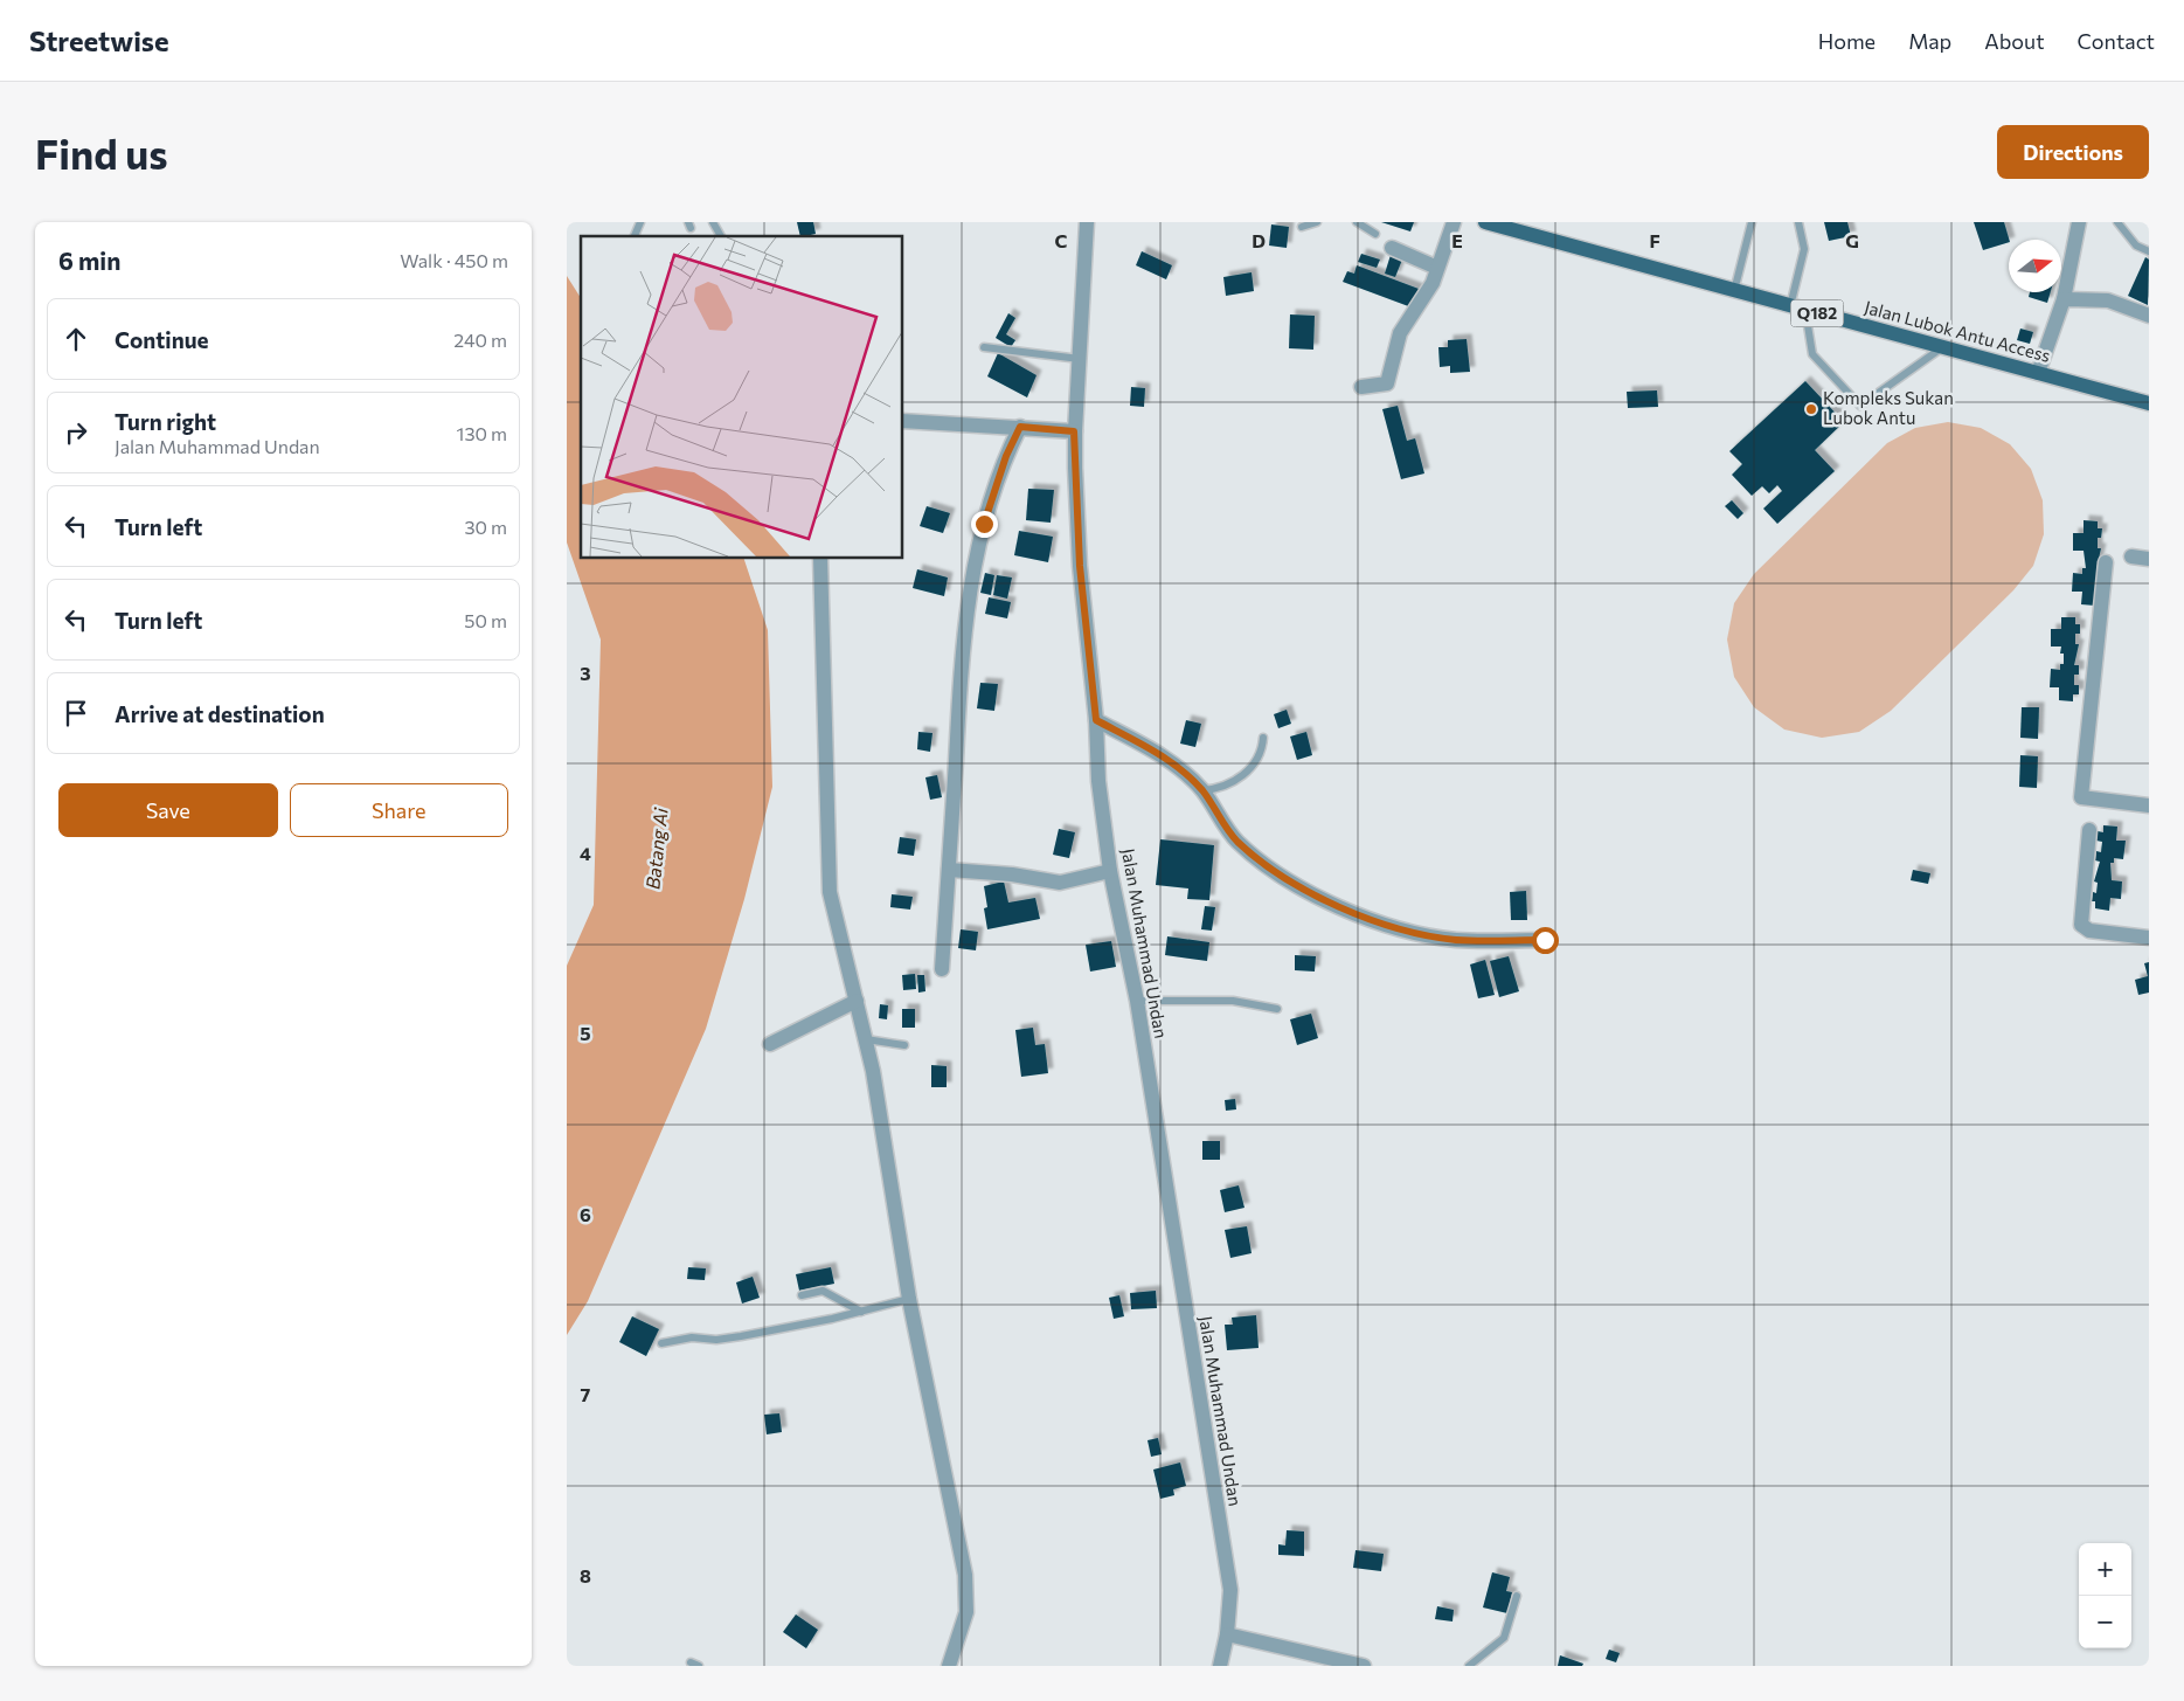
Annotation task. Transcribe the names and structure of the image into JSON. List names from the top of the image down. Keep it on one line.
{"streets":{"main road":["Q182","Jalan Lubok Antu Access"],"street":["Jalan Muhammad Undan"]},"water":["Batang Ai"],"places":["Kompleks Sukan Lubok Antu"],"north":"right","page":{"header":"Streetwise","nav":["Home","Map","About","Contact"],"buttons":["Directions",["Save","Share"]],"title":"Find us","heading":["6 min","Walk · 450 m"],"list":[["Continue","240 m"],["Turn right","Jalan Muhammad Undan","130 m"],["Turn left","30 m"],["Turn left","50 m"],"Arrive at destination"],"map_buttons":["+","−"]},"grid":{"columns":["C","D","E","F","G"],"rows":["3","4","5","6","7","8"]}}
